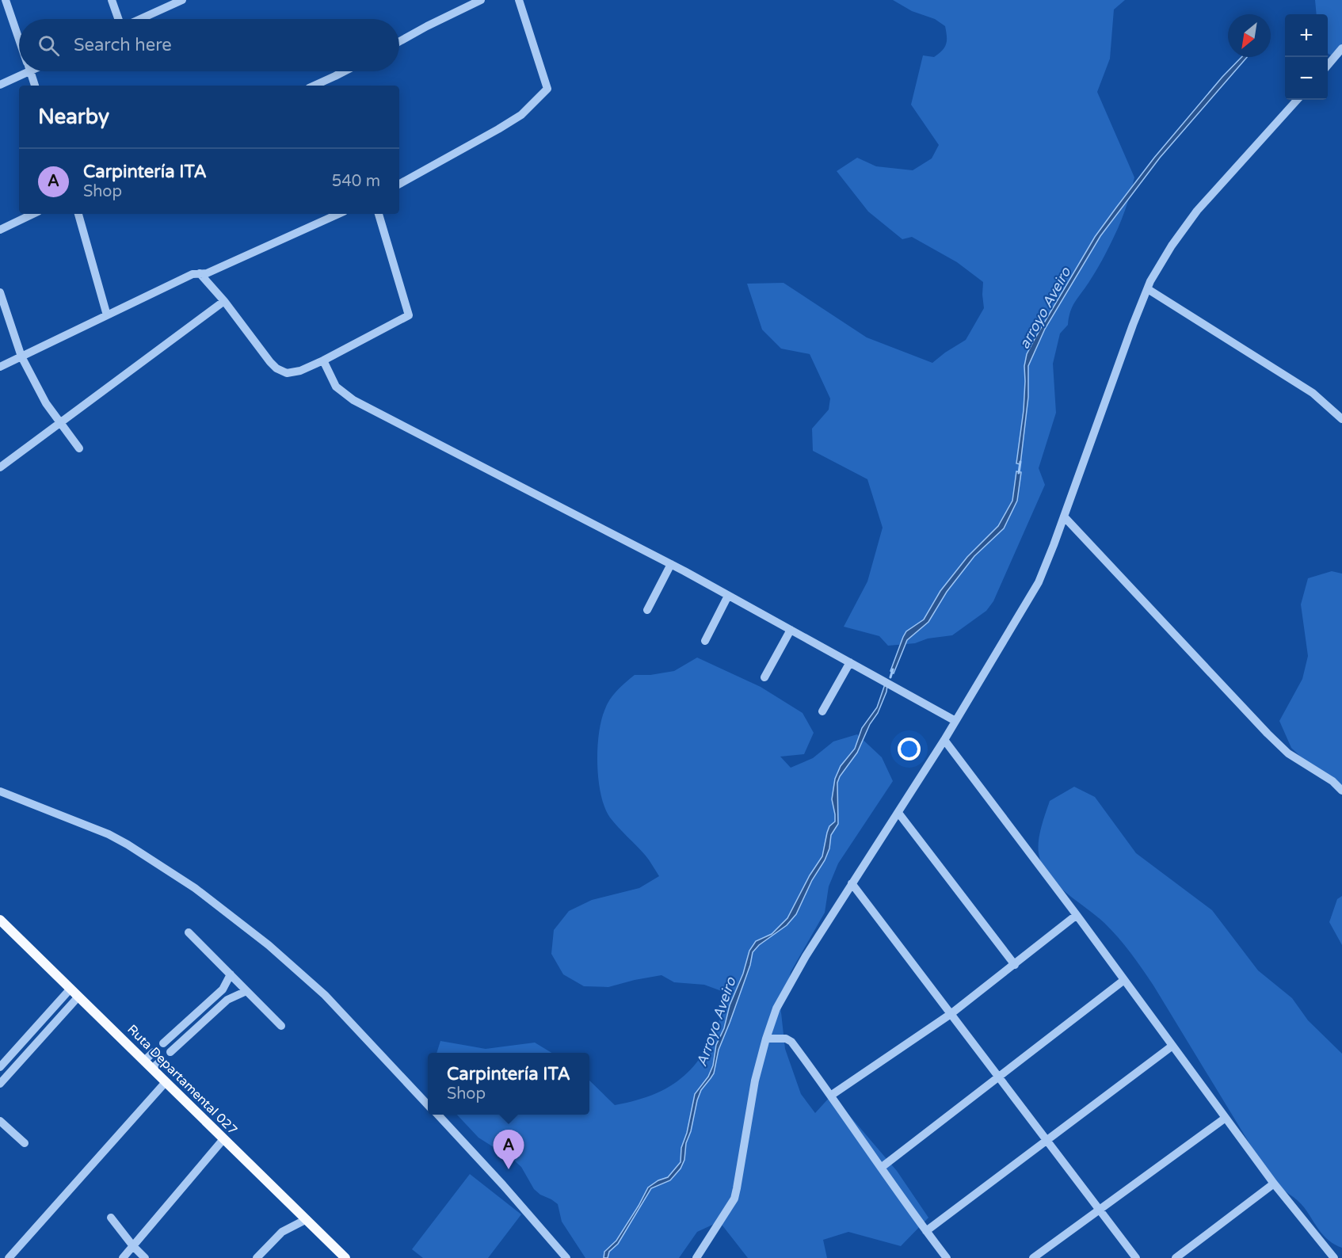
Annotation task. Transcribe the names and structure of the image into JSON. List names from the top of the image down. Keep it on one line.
{"streets":{"main road":["Ruta Departamental 027"]},"water":["arroyo Aveiro","Arroyo Aveiro"],"north":"bottom left","page":{"map_buttons":["+","−"],"search":"Search here","heading":"Nearby","list":[{"mark":"A","name":"Carpintería ITA","note":"Shop","value":"540 m"}],"popup":["Carpintería ITA","Shop"],"pins":"A"}}
